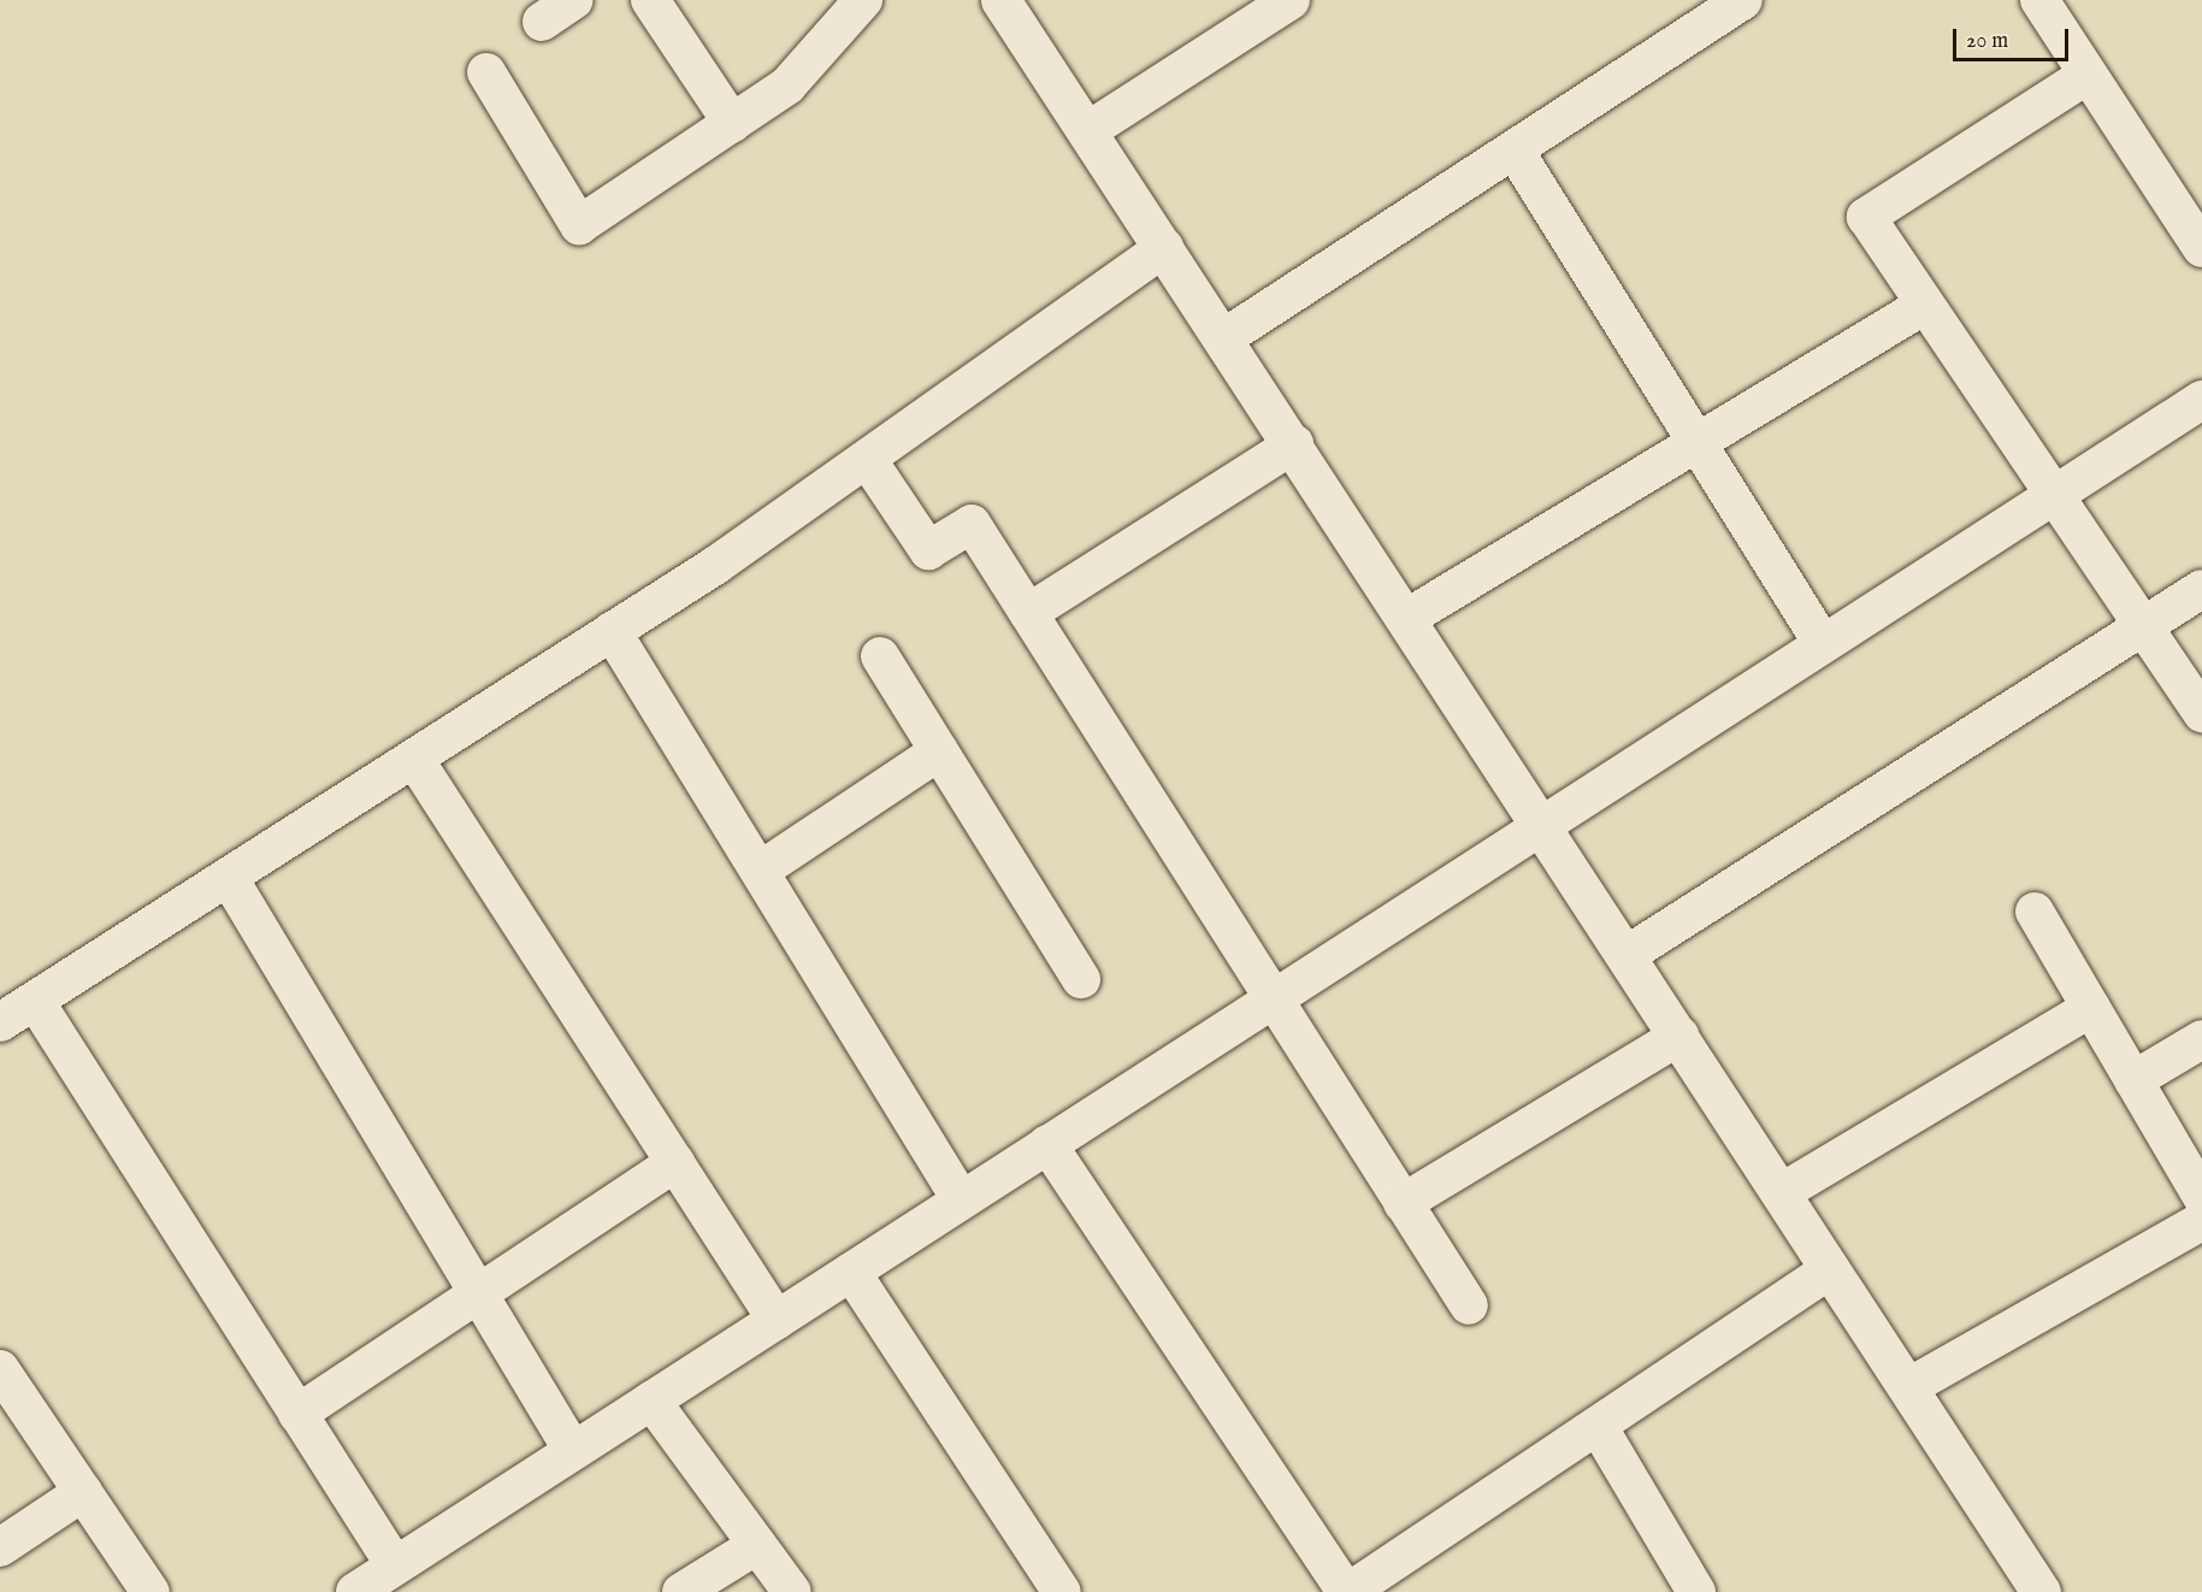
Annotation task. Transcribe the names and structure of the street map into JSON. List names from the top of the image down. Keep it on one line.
{"scale_bar":"20 m"}
